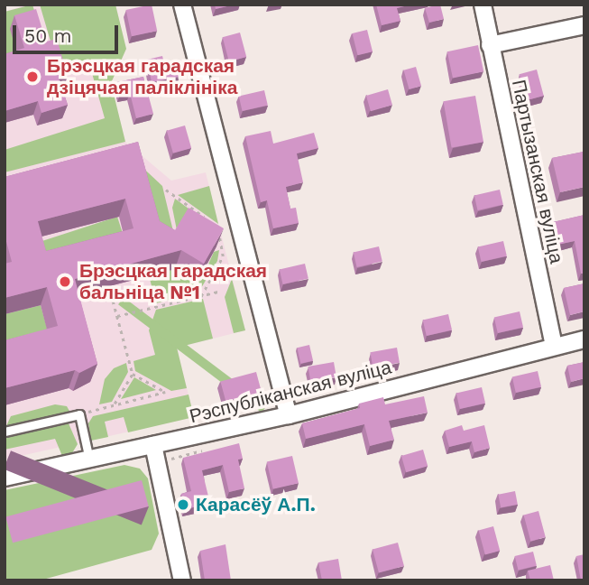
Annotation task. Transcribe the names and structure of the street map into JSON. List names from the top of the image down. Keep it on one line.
{"streets":{"street":["Партызанская вуліца","Рэспубліканская вуліца"]},"crossings":[["Партызанская вуліца","Рэспубліканская вуліца"]],"places":["Брэсцкая гарадская дзіцячая паліклініка","Брэсцкая гарадская бальніца №1","Карасёў А.П."],"scale_bar":"50 m"}
